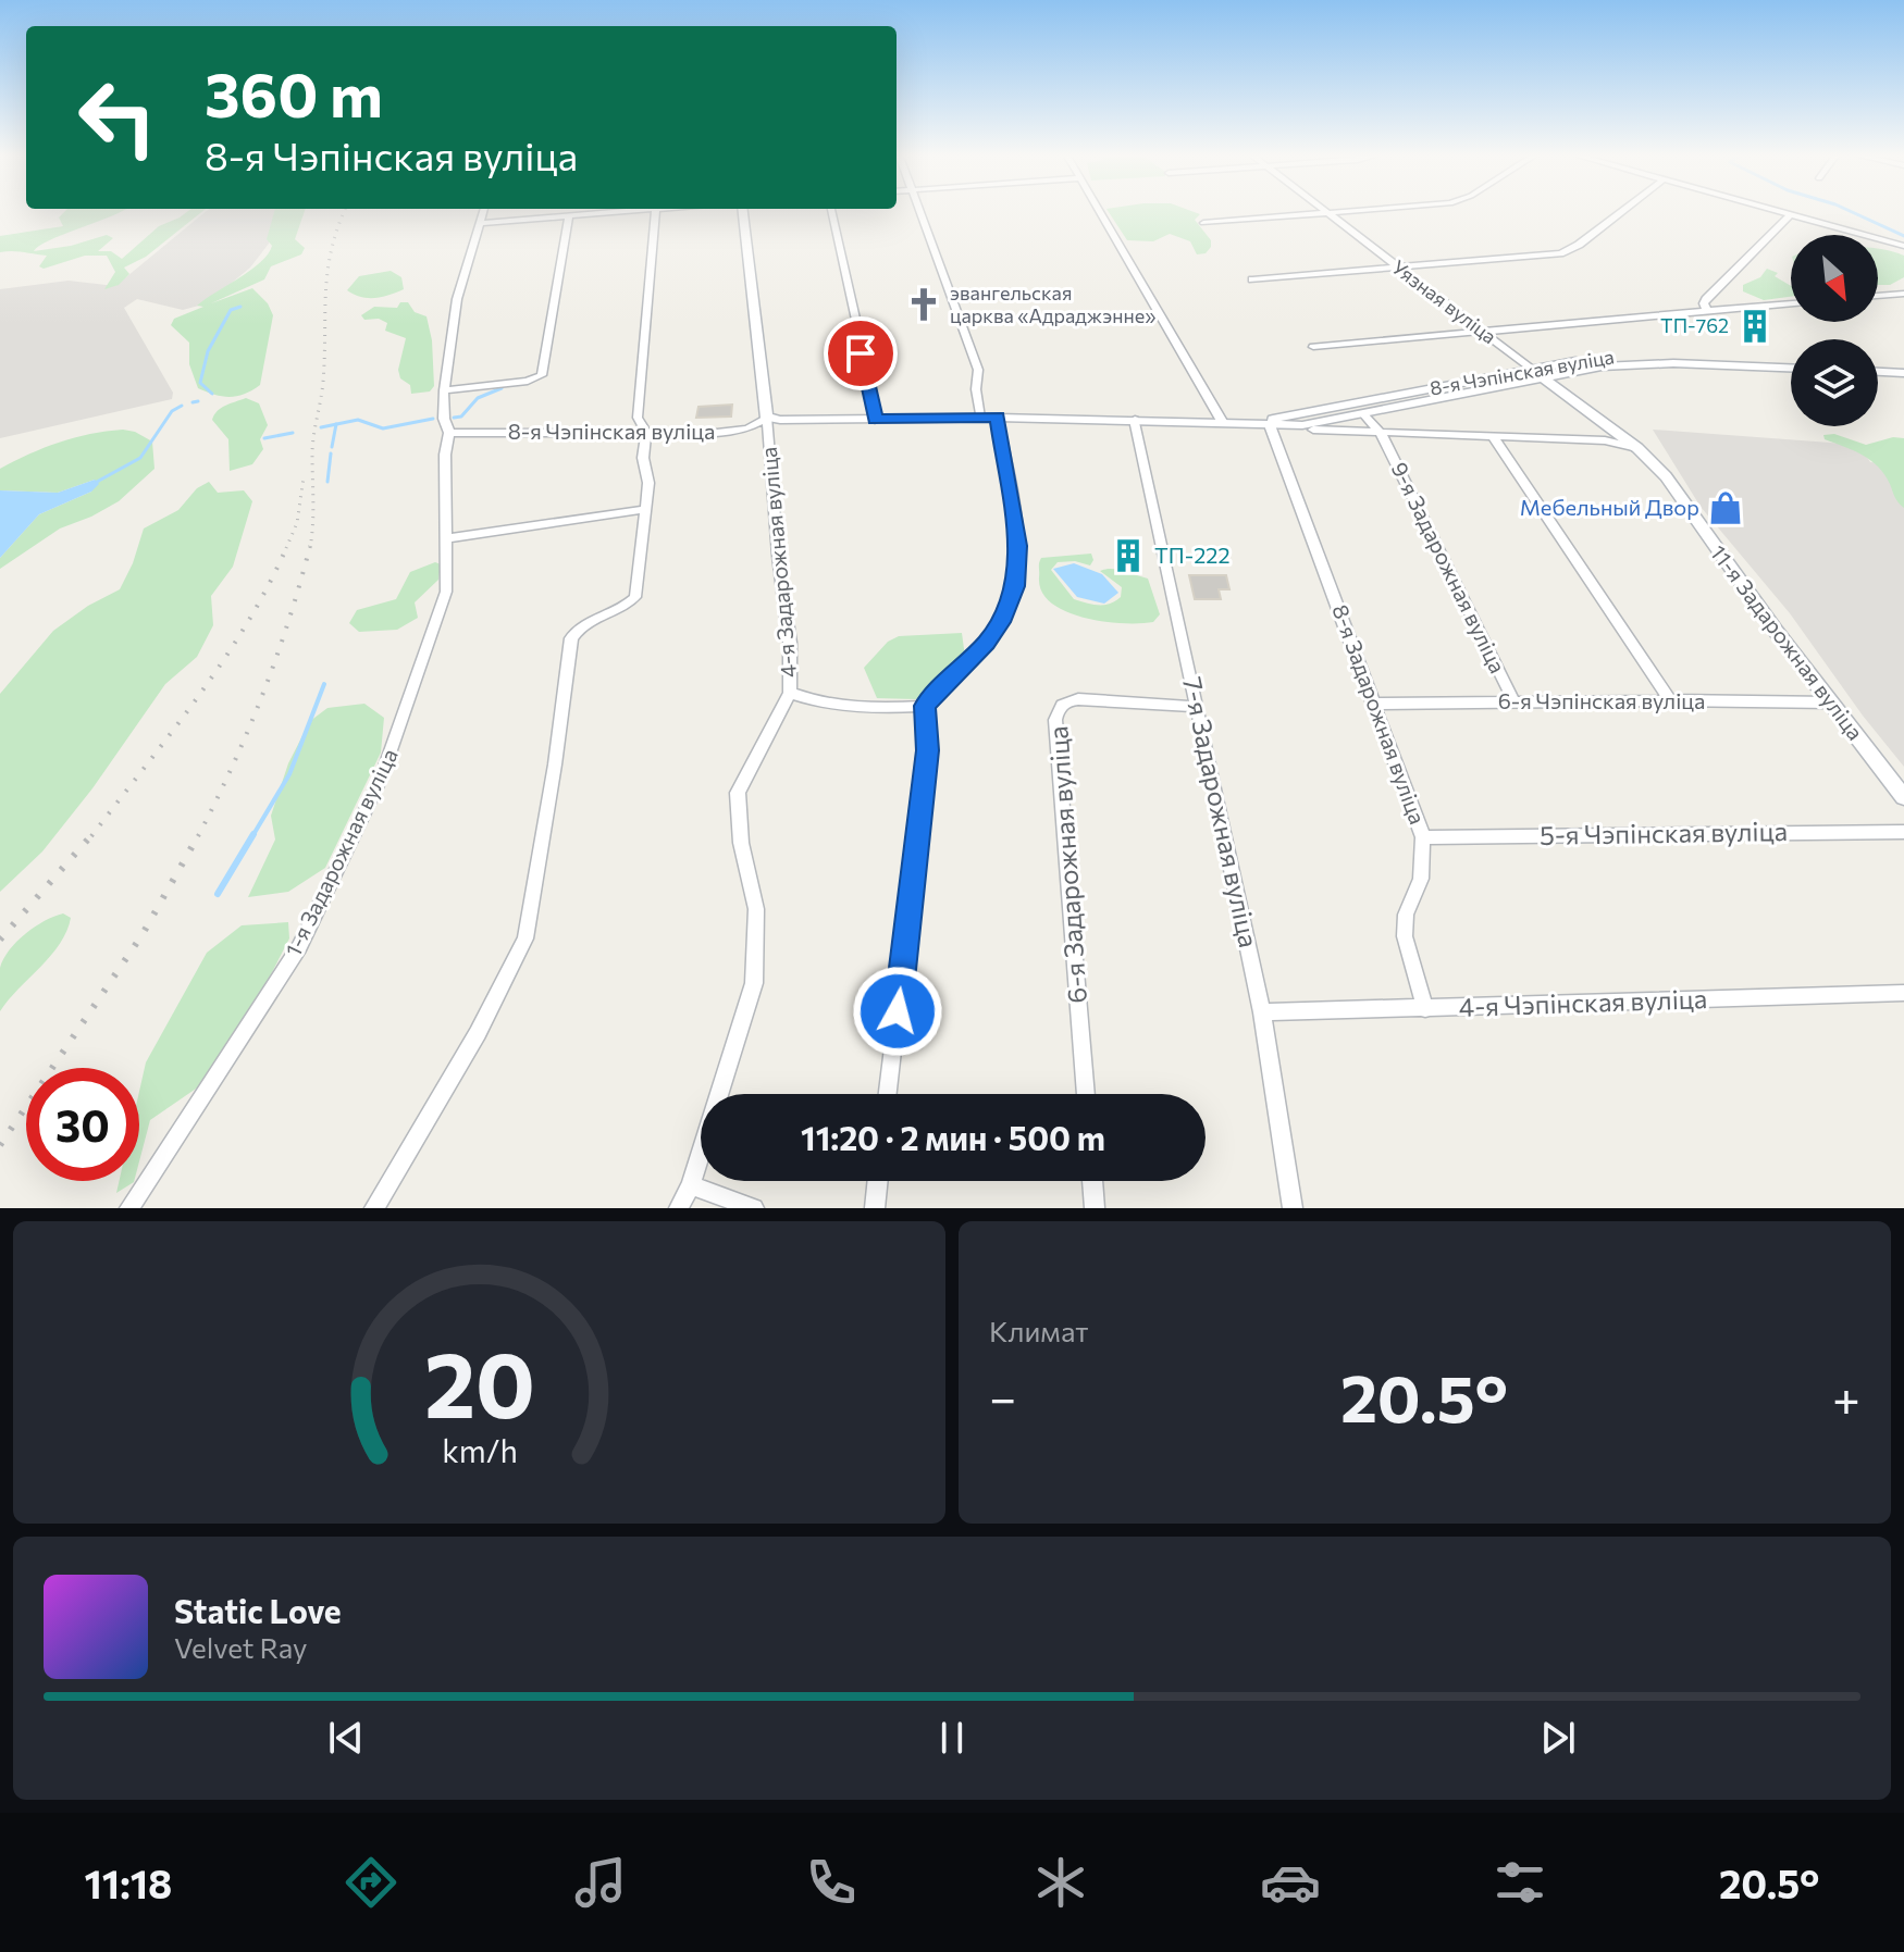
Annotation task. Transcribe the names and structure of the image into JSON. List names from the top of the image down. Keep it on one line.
{"streets":{"main road":["Уязная вуліца","8-я Чэпінская вуліца","4-я Задарожная вуліца","11-я Задарожная вуліца"],"street":["9-я Задарожная вуліца","6-я Чэпінская вуліца","8-я Задарожная вуліца","7-я Задарожная вуліца","5-я Чэпінская вуліца","1-я Задарожная вуліца","6-я Задарожная вуліца","4-я Чэпінская вуліца"]},"crossings":[["Уязная вуліца","8-я Чэпінская вуліца"],["Уязная вуліца","11-я Задарожная вуліца"],["8-я Чэпінская вуліца","4-я Задарожная вуліца"],["8-я Чэпінская вуліца","9-я Задарожная вуліца"],["8-я Чэпінская вуліца","11-я Задарожная вуліца"],["8-я Чэпінская вуліца","8-я Задарожная вуліца"],["8-я Чэпінская вуліца","7-я Задарожная вуліца"],["8-я Чэпінская вуліца","1-я Задарожная вуліца"],["9-я Задарожная вуліца","6-я Чэпінская вуліца"],["11-я Задарожная вуліца","6-я Чэпінская вуліца"],["6-я Чэпінская вуліца","8-я Задарожная вуліца"],["8-я Задарожная вуліца","5-я Чэпінская вуліца"],["8-я Задарожная вуліца","4-я Чэпінская вуліца"],["7-я Задарожная вуліца","6-я Задарожная вуліца"],["7-я Задарожная вуліца","4-я Чэпінская вуліца"]],"places":{"church":["эвангельская царква «Адраджэнне»"],"building":["ТП-762","ТП-222"],"shop":["Мебельный Двор"]},"north":"bottom right","page":{"turn":["360 m","8-я Чэпінская вуліца"],"limit":"30","trip":"11:20 · 2 мин · 500 m","tile":"Климат","heat":["−","20.5°","+"],"song":["Static Love","Velvet Ray"],"tabs":["11:18","20.5°"],"gauge":["20","km/h"]}}
